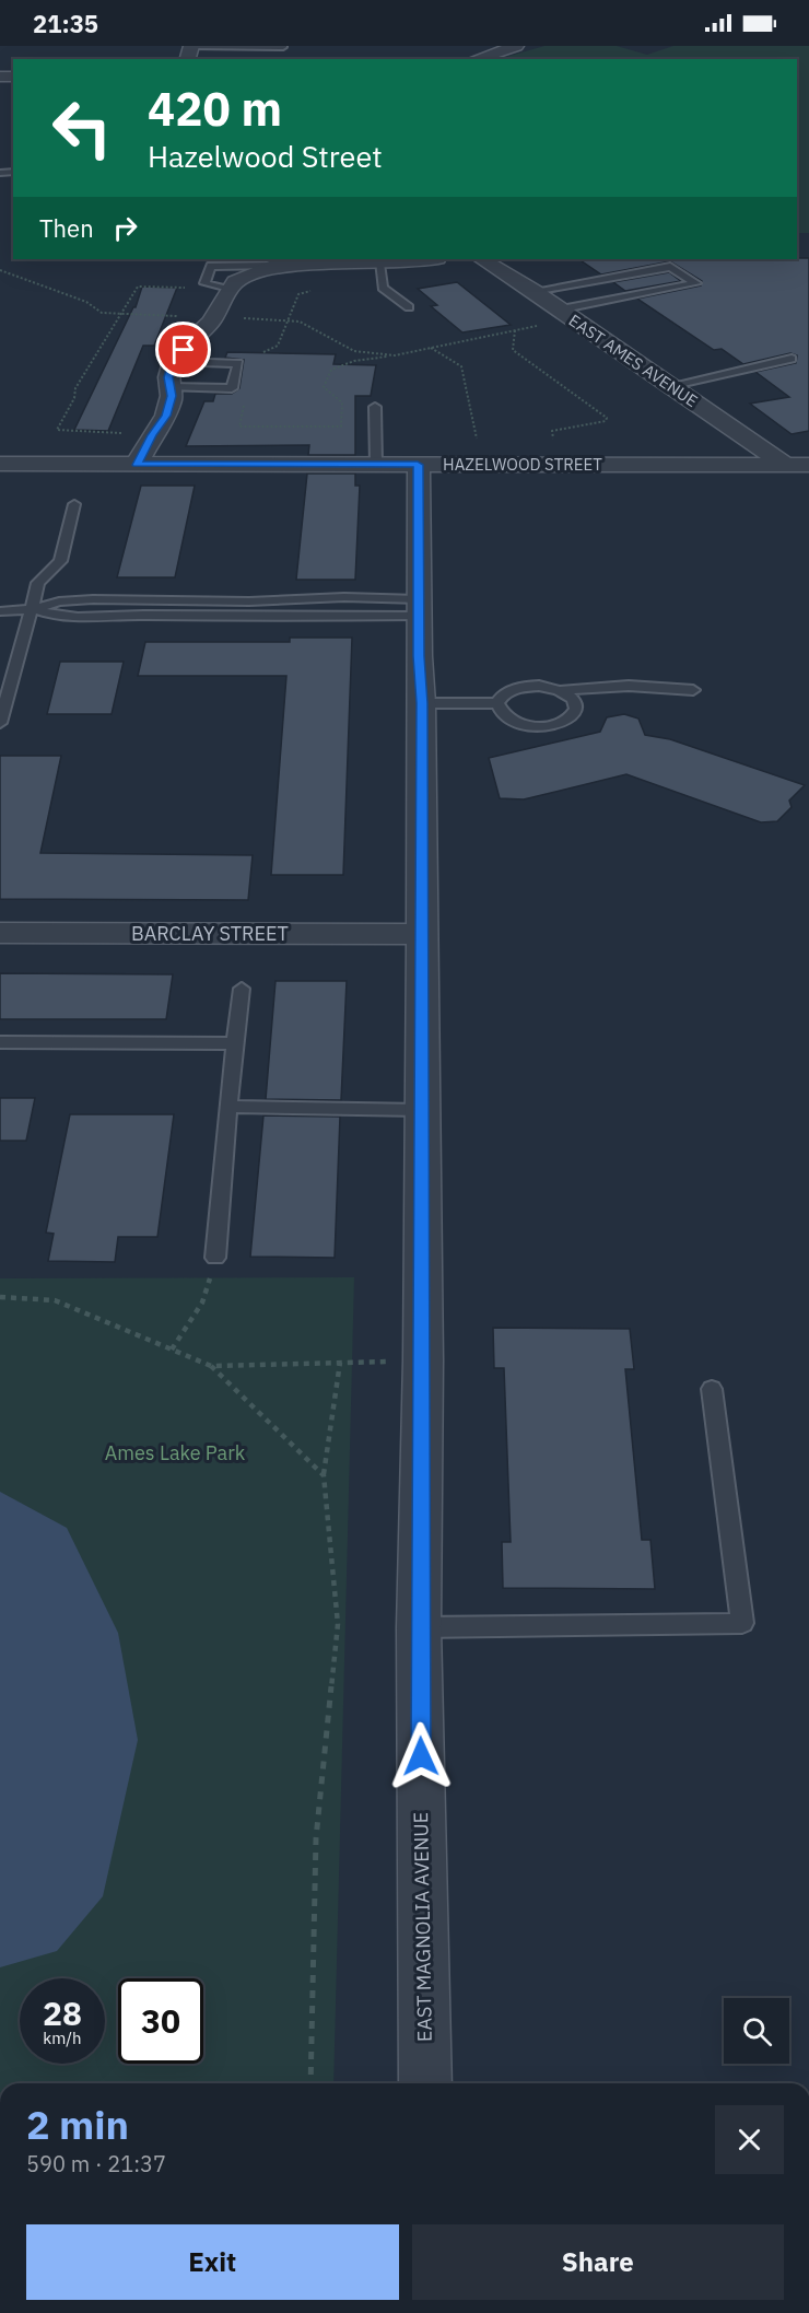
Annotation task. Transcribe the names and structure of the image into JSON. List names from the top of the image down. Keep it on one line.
{"streets":{"street":["EAST AMES AVENUE","HAZELWOOD STREET","BARCLAY STREET","EAST MAGNOLIA AVENUE"]},"crossings":[["EAST AMES AVENUE","HAZELWOOD STREET"],["HAZELWOOD STREET","EAST MAGNOLIA AVENUE"],["BARCLAY STREET","EAST MAGNOLIA AVENUE"]],"parks":["Ames Lake Park"],"page":{"status":"21:35","turn":["420 m","Hazelwood Street"],"then":"Then","speed":"28 km/h","limit":"30","heading":["2 min","590 m · 21:37"],"buttons":["Exit","Share"]}}
